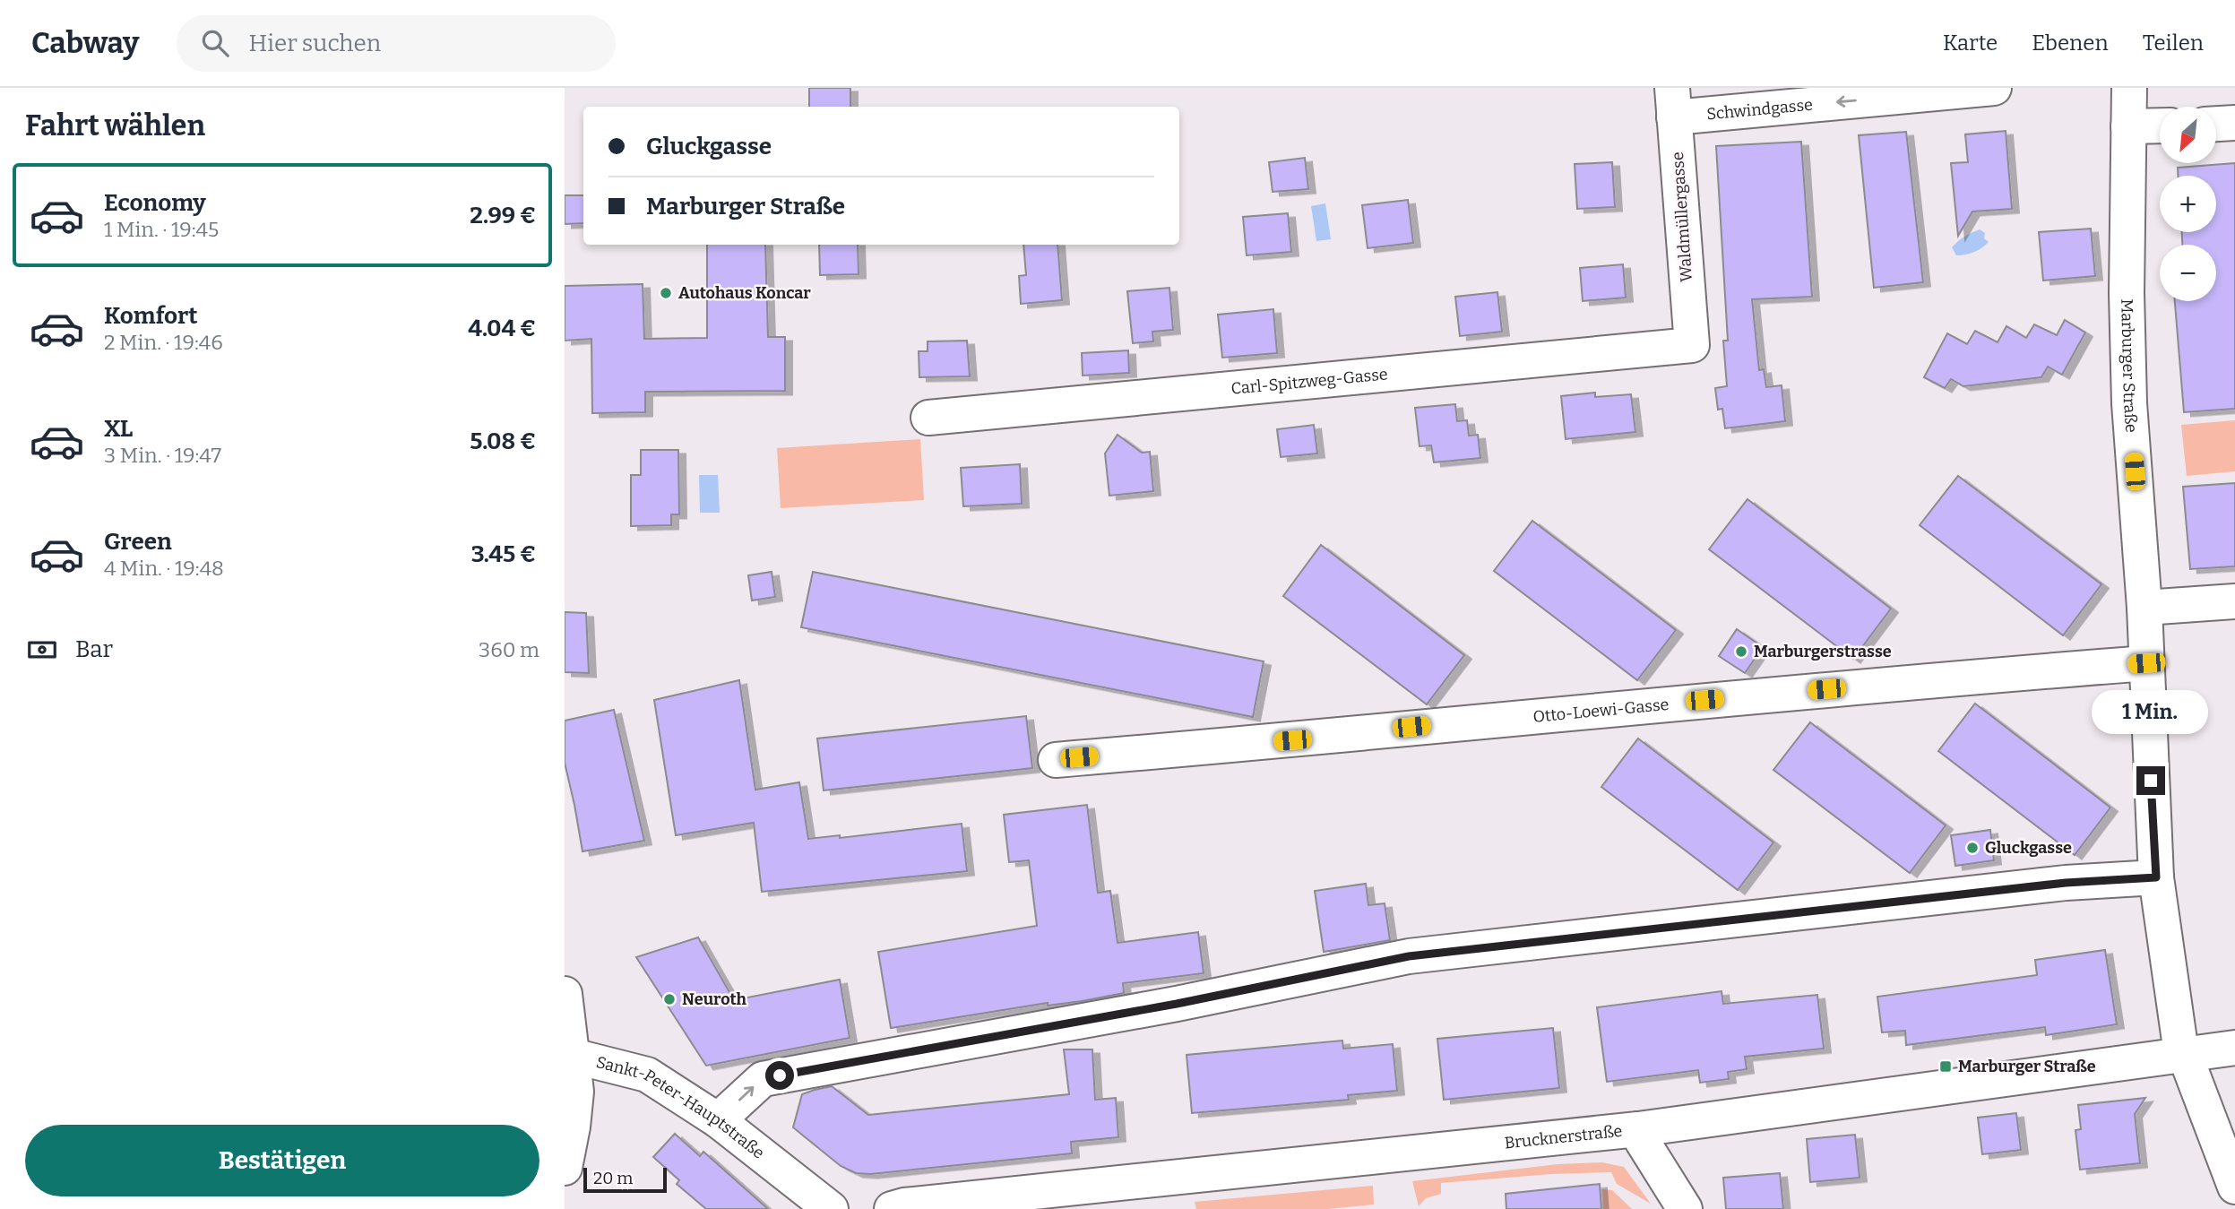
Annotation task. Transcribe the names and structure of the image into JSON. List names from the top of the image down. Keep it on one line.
{"streets":{"street":["Schwindgasse","Waldmüllergasse","Marburger Straße","Carl-Spitzweg-Gasse","Otto-Loewi-Gasse","Sankt-Peter-Hauptstraße","Brucknerstraße"]},"crossings":[["Schwindgasse","Waldmüllergasse"],["Waldmüllergasse","Carl-Spitzweg-Gasse"],["Marburger Straße","Otto-Loewi-Gasse"],["Marburger Straße","Brucknerstraße"]],"one_way":["Schwindgasse"],"places":{"other":["Autohaus Koncar","Marburgerstrasse","Gluckgasse","Neuroth"],"transit":["Marburger Straße"]},"scale_bar":"20 m","north":"bottom left","page":{"header":"Cabway","search":"Hier suchen","nav":["Karte","Ebenen","Teilen"],"heading":"Fahrt wählen","map_buttons":["+","−"],"banner":["Gluckgasse","Marburger Straße"],"list":[{"name":"Economy","note":"1 Min. · 19:45","value":"2.99 €"},{"name":"Komfort","note":"2 Min. · 19:46","value":"4.04 €"},{"name":"XL","note":"3 Min. · 19:47","value":"5.08 €"},{"name":"Green","note":"4 Min. · 19:48","value":"3.45 €"}],"pay":["Bar","360 m"],"bubble":"1 Min.","buttons":"Bestätigen","scale":"20 m"}}
